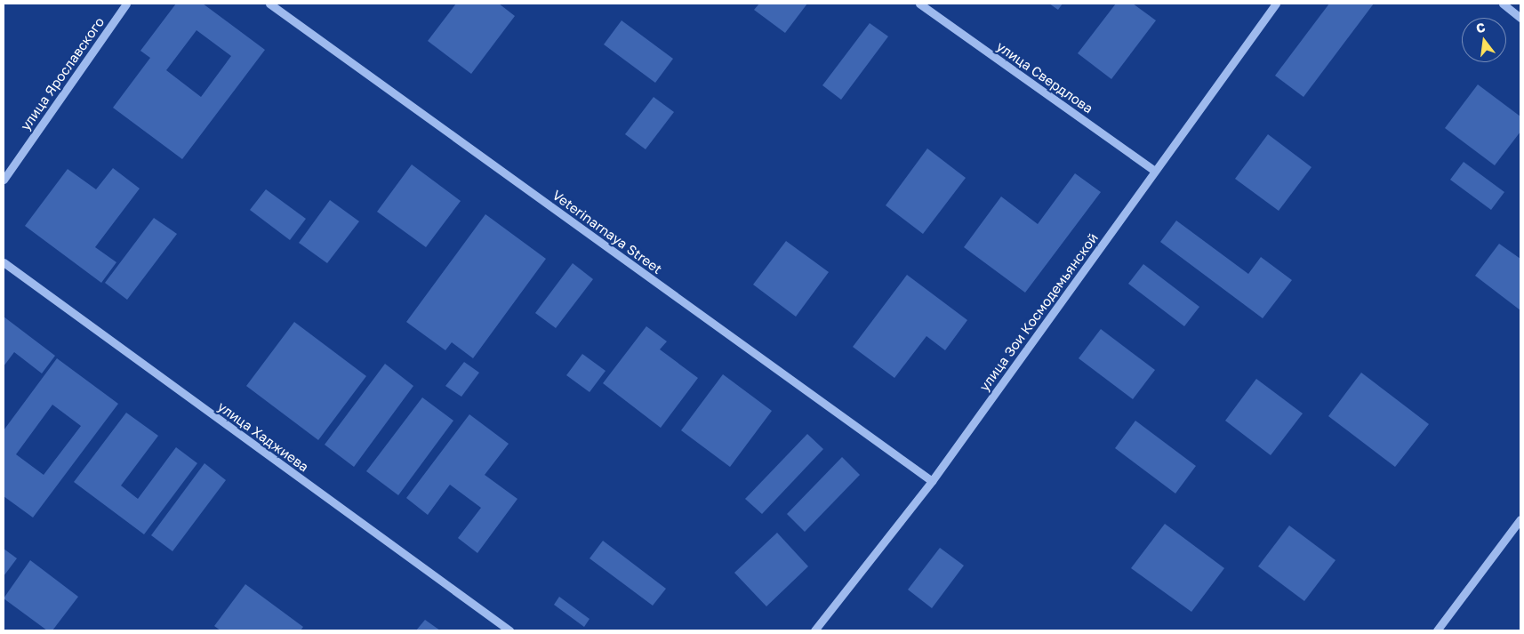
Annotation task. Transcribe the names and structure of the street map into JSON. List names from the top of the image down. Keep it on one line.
{"streets":{"street":["улица Ярославского","улица Свердлова","Veterinarnaya Street","улица Зои Космодемьянской","улица Хаджиева"]},"crossings":[["улица Свердлова","улица Зои Космодемьянской"],["Veterinarnaya Street","улица Зои Космодемьянской"]],"north":"top"}
